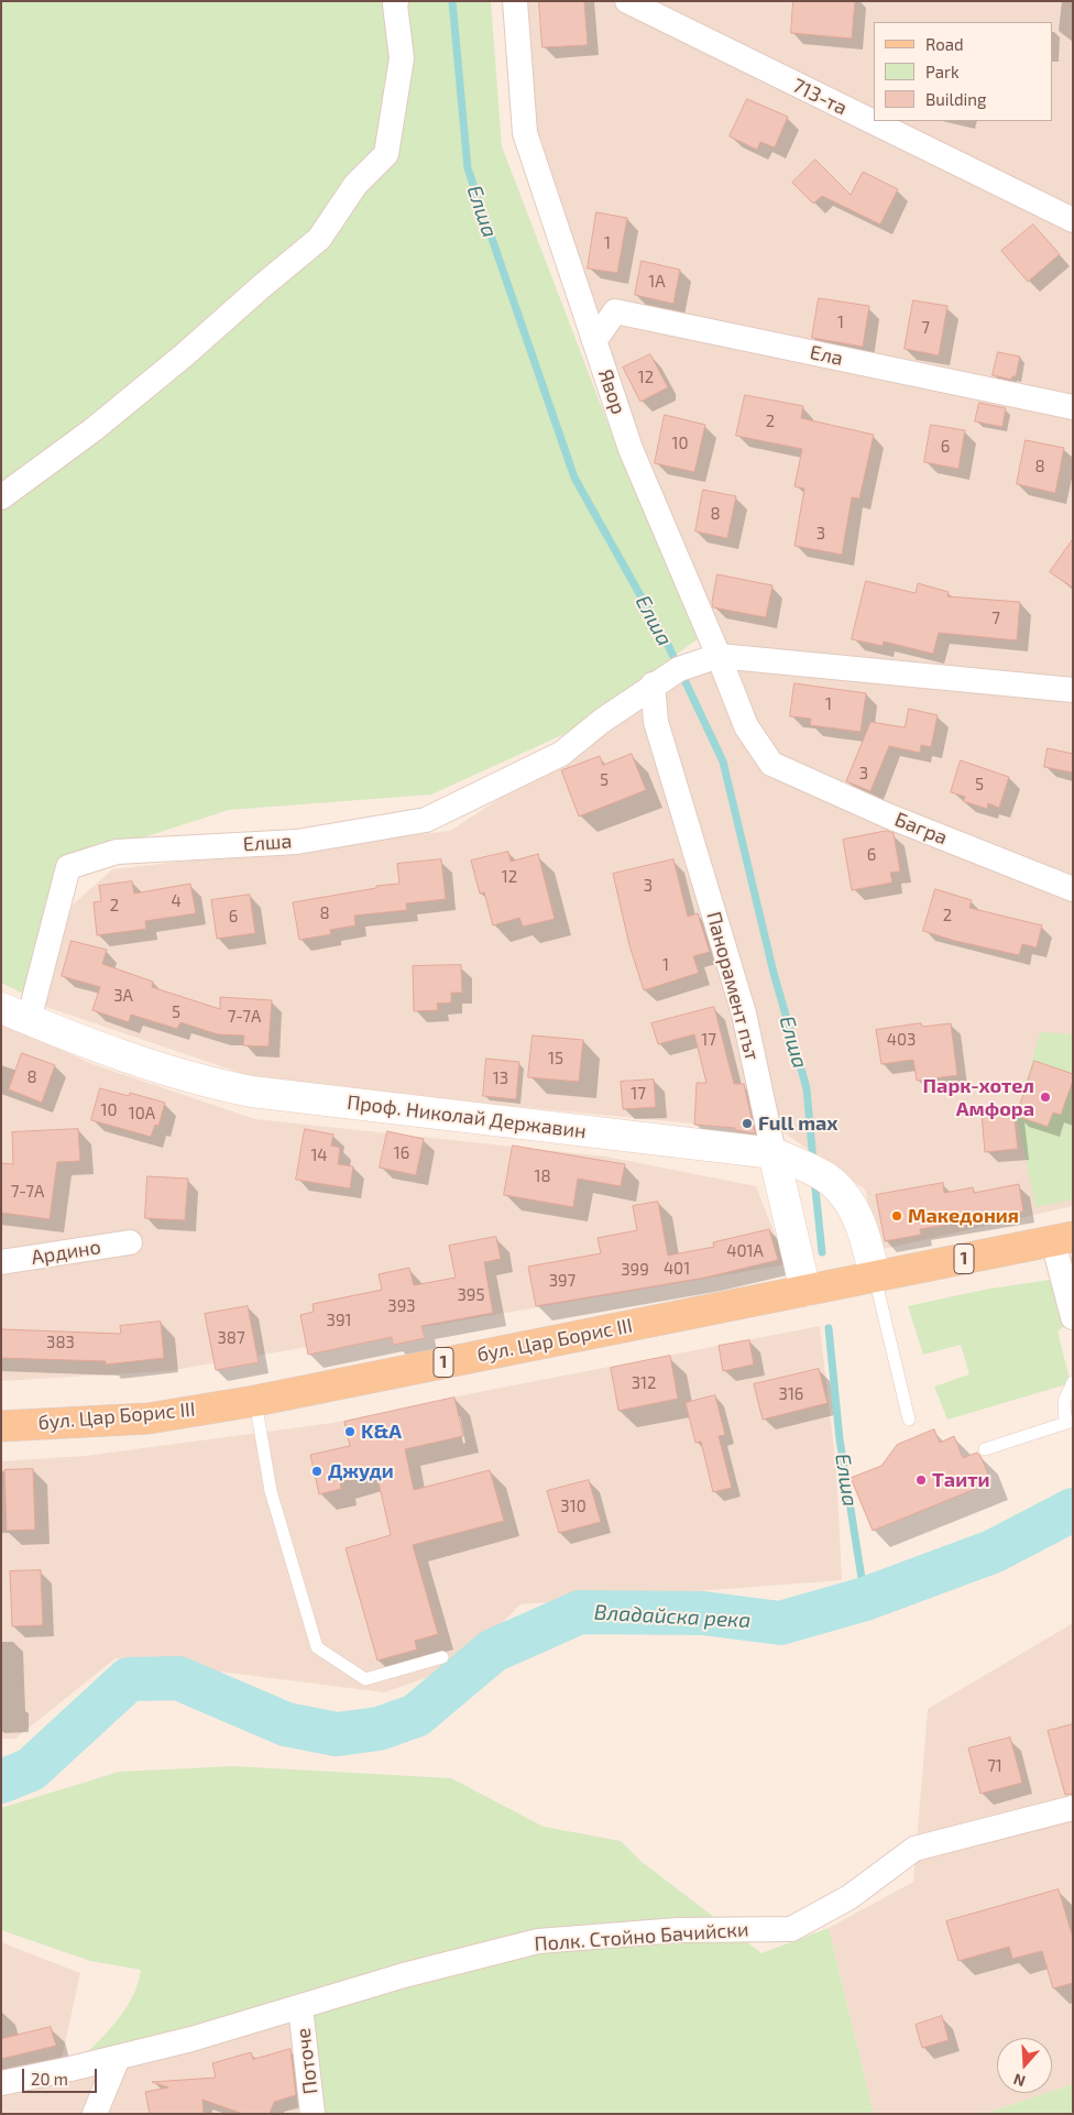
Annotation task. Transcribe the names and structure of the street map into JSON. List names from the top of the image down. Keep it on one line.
{"streets":{"main road":["Панорамент път","Проф. Николай Державин","1","бул. Цар Борис III"],"street":["713-та","Ела","Явор","Багра","Елша","Ардино","Полк. Стойно Бачийски","Поточе"]},"crossings":[["Ела","Явор"],["Явор","Багра"],["Явор","Елша"],["Елша","Панорамент път"],["Елша","Проф. Николай Державин"],["Панорамент път","Проф. Николай Державин"],["Панорамент път","бул. Цар Борис III"],["Проф. Николай Державин","бул. Цар Борис III"],["Полк. Стойно Бачийски","Поточе"]],"water":["Елша","Владайска река"],"places":["Парк-хотел Амфора","Full max","Македония","K&A","Джуди","Таити"],"house_numbers":["1","1А","1","7","12","2","10","6","8","8","3","7","1","3","5","5","6","12","3","4","2","8","2","6","1","3А","5","7-7А","17","403","15","8","13","17","10","10А","16","14","18","7-7А","401А","401","399","397","395","393","391","387","383","312","316","310","71"],"legend":["Road","Park","Building"],"scale_bar":"20 m","north":"bottom"}
